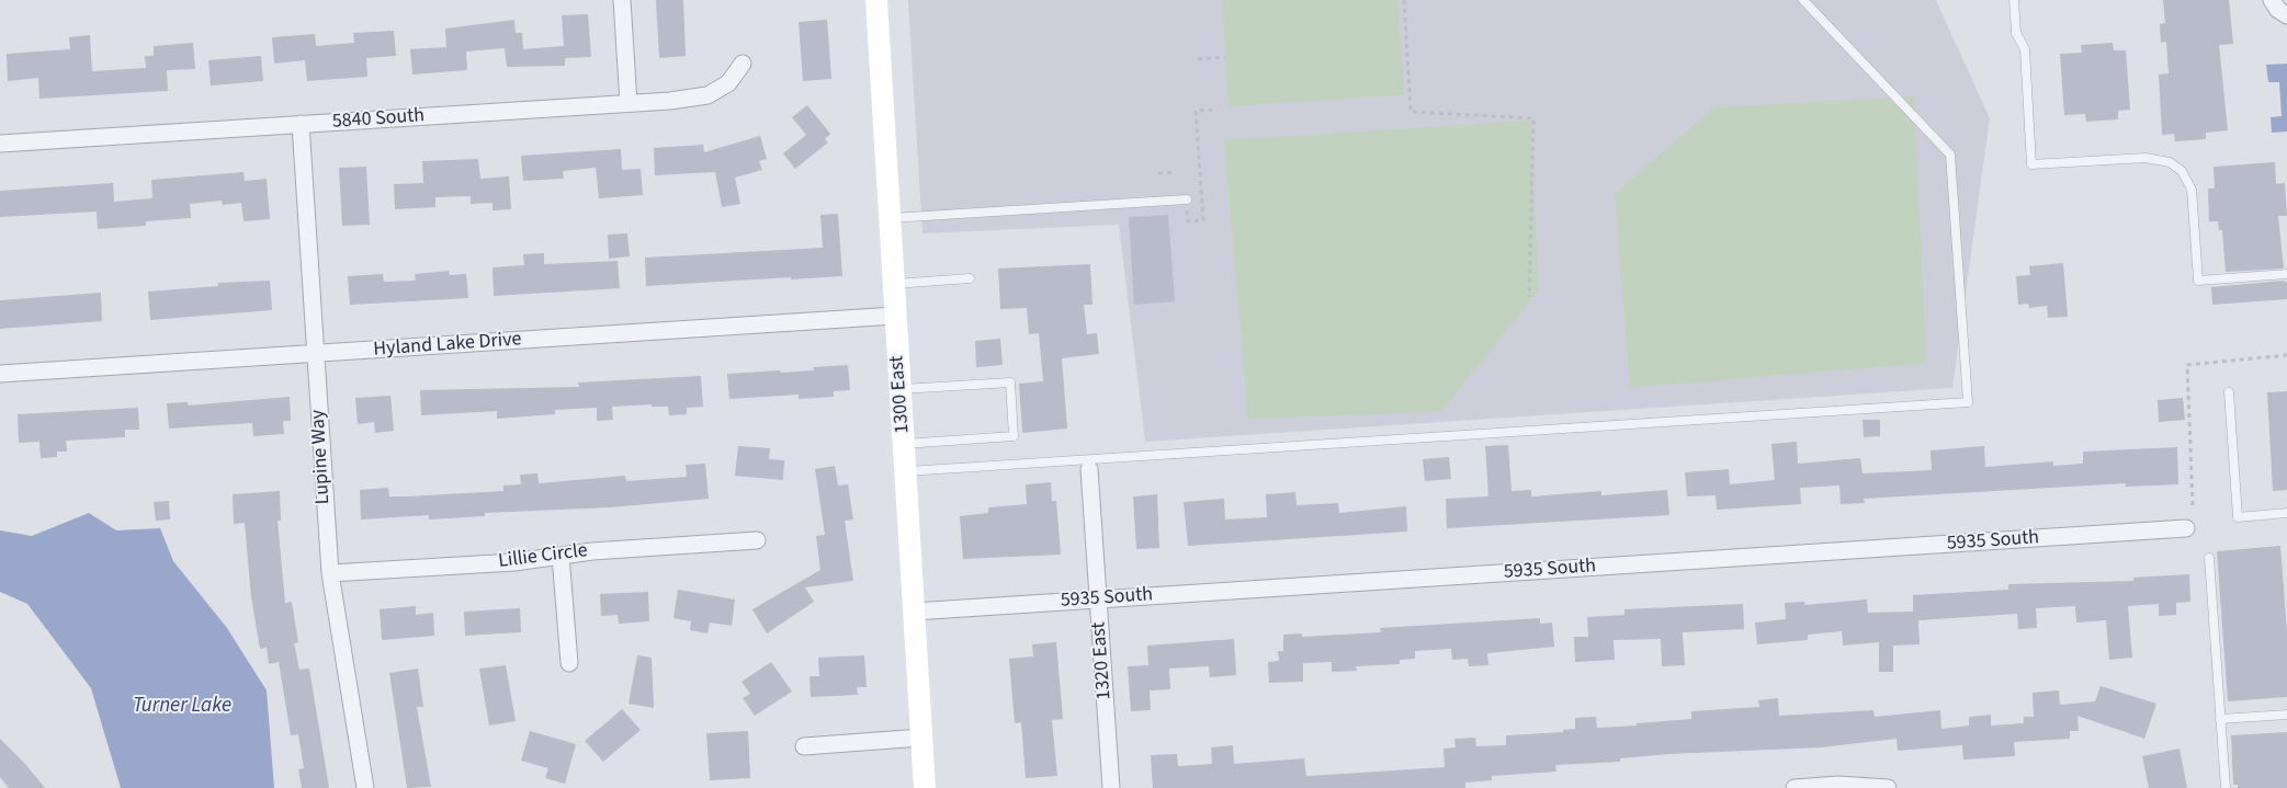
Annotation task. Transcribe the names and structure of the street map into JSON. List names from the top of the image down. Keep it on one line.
{"streets":{"main road":["1300 East"],"street":["5840 South","Hyland Lake Drive","Lupine Way","5935 South","Lillie Circle","1320 East"]},"crossings":[["5840 South","Lupine Way"],["Hyland Lake Drive","1300 East"],["Hyland Lake Drive","Lupine Way"],["1300 East","5935 South"],["Lupine Way","Lillie Circle"],["5935 South","1320 East"]],"water":["Turner Lake"]}
